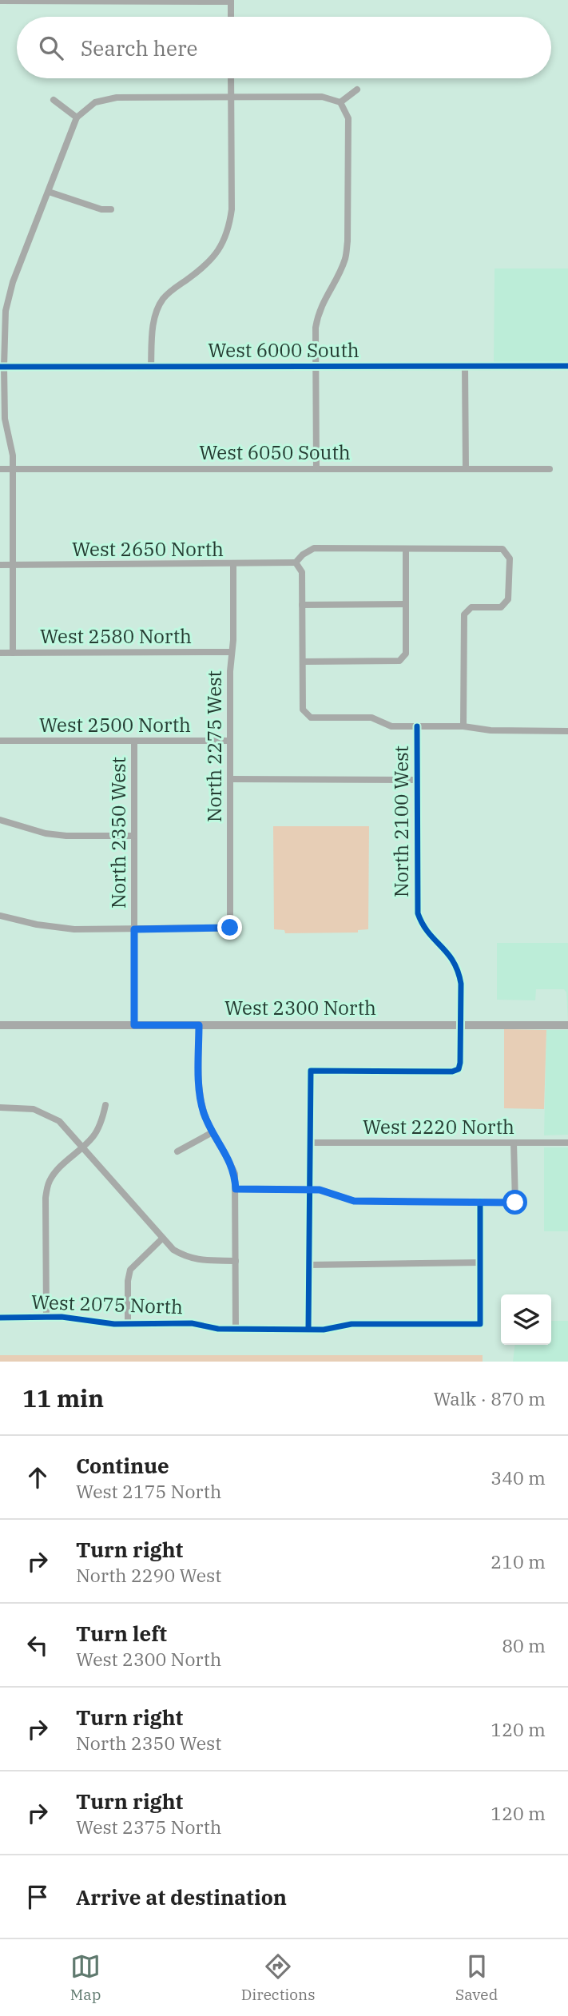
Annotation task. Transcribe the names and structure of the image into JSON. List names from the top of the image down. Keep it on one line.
{"streets":{"street":["West 6000 South","West 6050 South","West 2650 North","West 2580 North","West 2500 North","North 2275 West","North 2100 West","North 2350 West","West 2300 North","West 2220 North","West 2075 North"]},"crossings":[["West 2650 North","North 2275 West"],["West 2580 North","North 2275 West"],["West 2500 North","North 2275 West"],["West 2500 North","North 2350 West"],["North 2275 West","North 2350 West"],["North 2100 West","West 2300 North"],["North 2100 West","West 2220 North"],["North 2350 West","West 2300 North"]],"page":{"search":"Search here","heading":["11 min","Walk · 870 m"],"list":[["Continue","West 2175 North","340 m"],["Turn right","North 2290 West","210 m"],["Turn left","West 2300 North","80 m"],["Turn right","North 2350 West","120 m"],["Turn right","West 2375 North","120 m"],"Arrive at destination"],"nav":["Map","Directions","Saved"]}}
